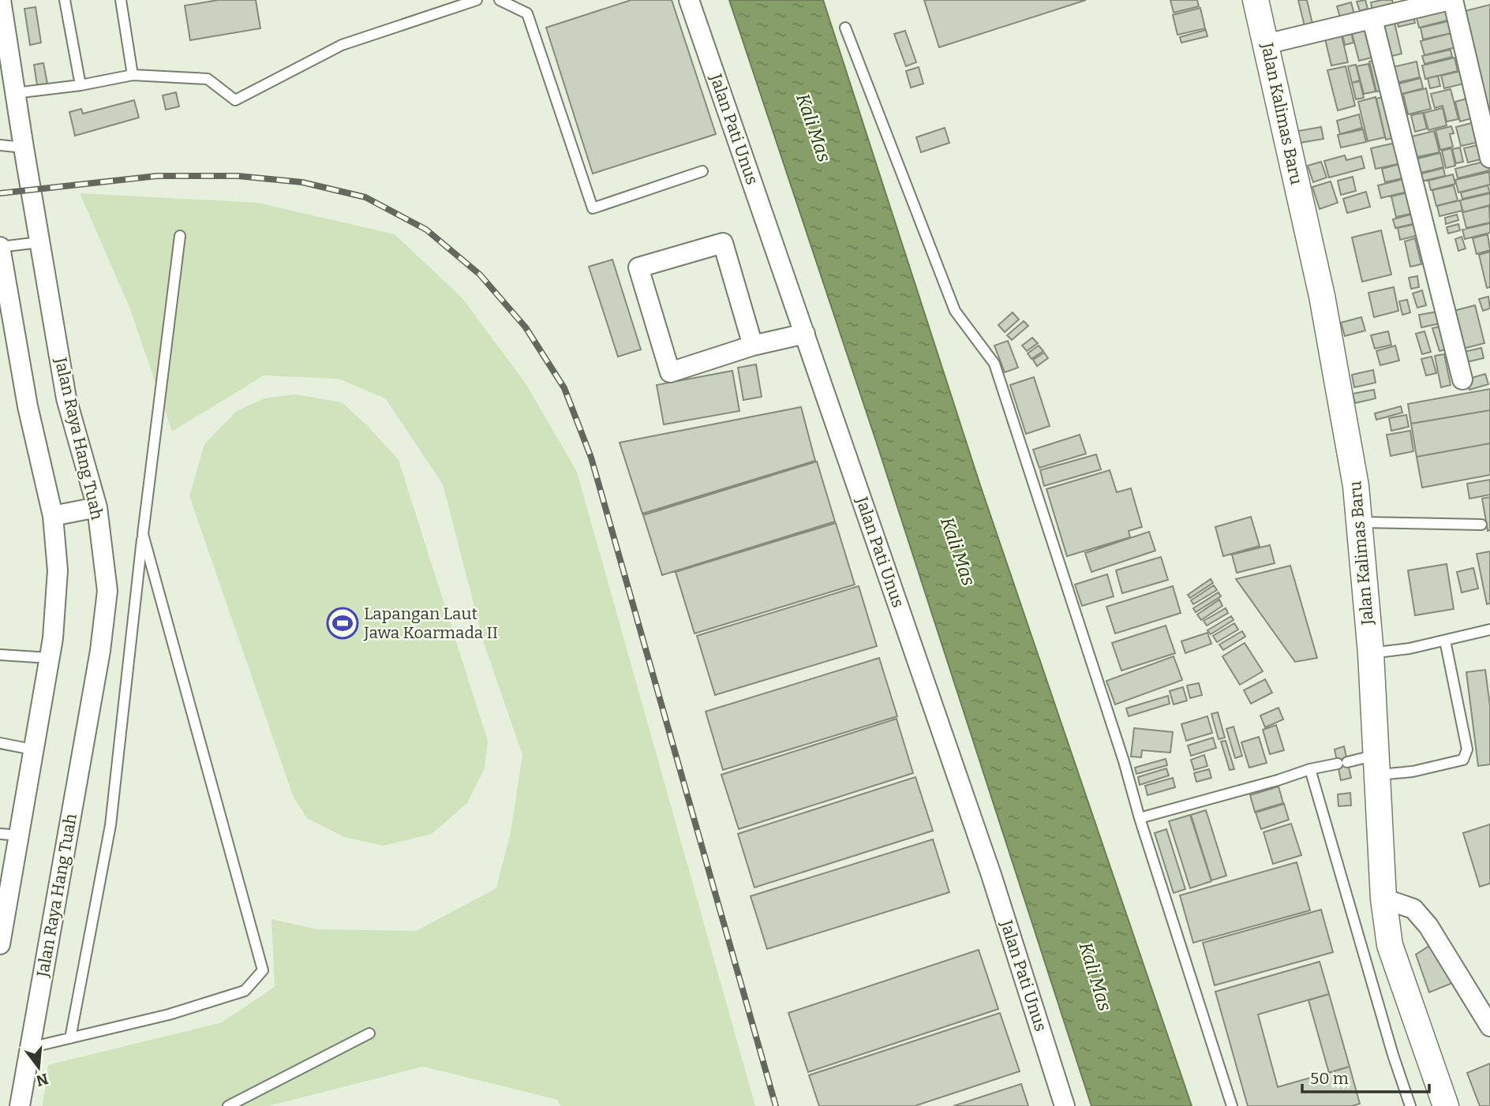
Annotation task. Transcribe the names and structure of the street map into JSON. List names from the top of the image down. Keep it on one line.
{"streets":{"street":["Jalan Kalimas Baru","Jalan Pati Unus","Jalan Raya Hang Tuah"]},"water":["Kali Mas"],"places":{"sports":["Lapangan Laut Jawa Koarmada II"]},"scale_bar":"50 m","north":"bottom"}
